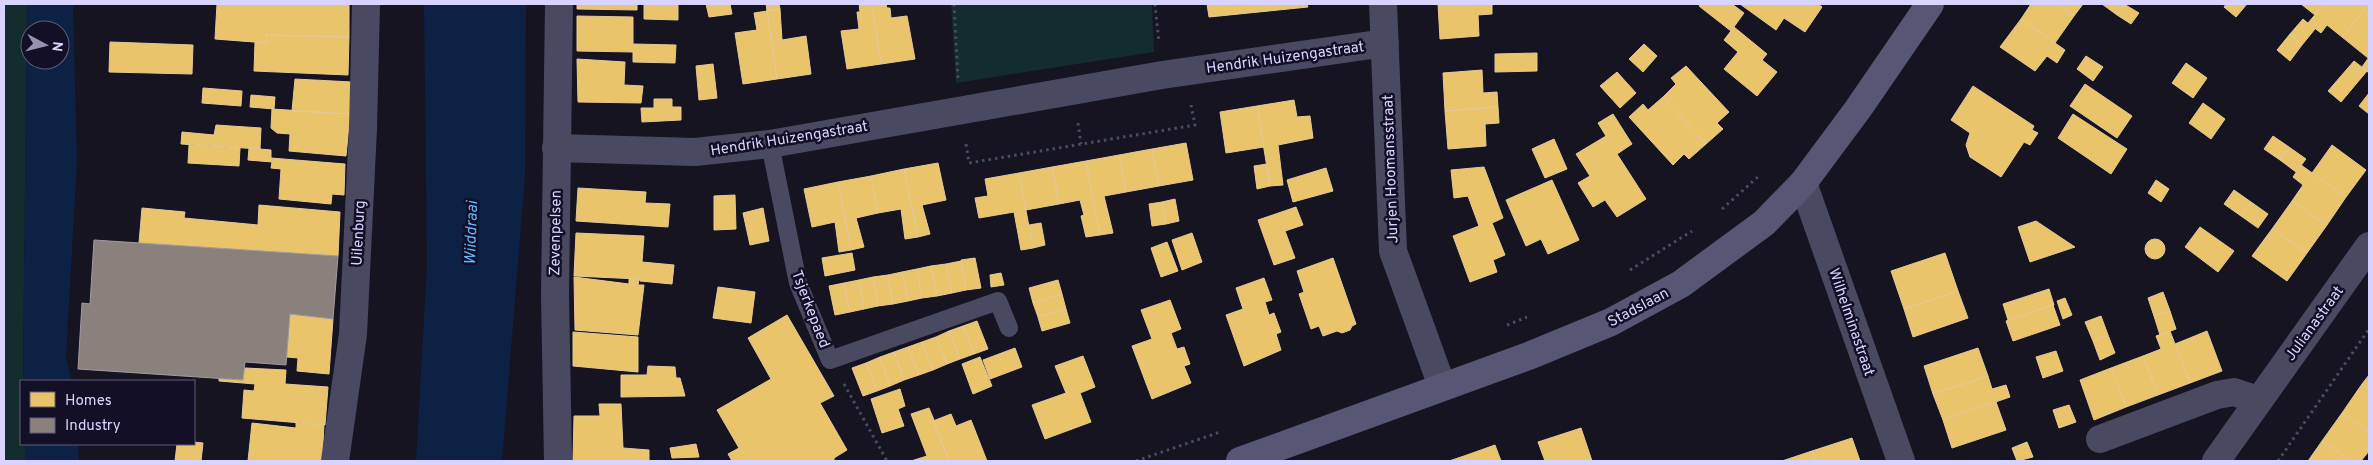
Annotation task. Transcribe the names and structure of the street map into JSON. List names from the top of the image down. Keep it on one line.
{"streets":{"street":["Hendrik Huizengastraat","Jurjen Hoomansstraat","Uilenburg","Zevenpelsen","Stadslaan","Wilhelminastraat","Julianastraat"],"lane":["Tsjerkepaed"]},"crossings":[["Hendrik Huizengastraat","Jurjen Hoomansstraat"],["Hendrik Huizengastraat","Zevenpelsen"],["Hendrik Huizengastraat","Tsjerkepaed"],["Jurjen Hoomansstraat","Stadslaan"],["Stadslaan","Wilhelminastraat"]],"water":["Wiiddraai"],"legend":["Homes","Industry"],"north":"right"}
